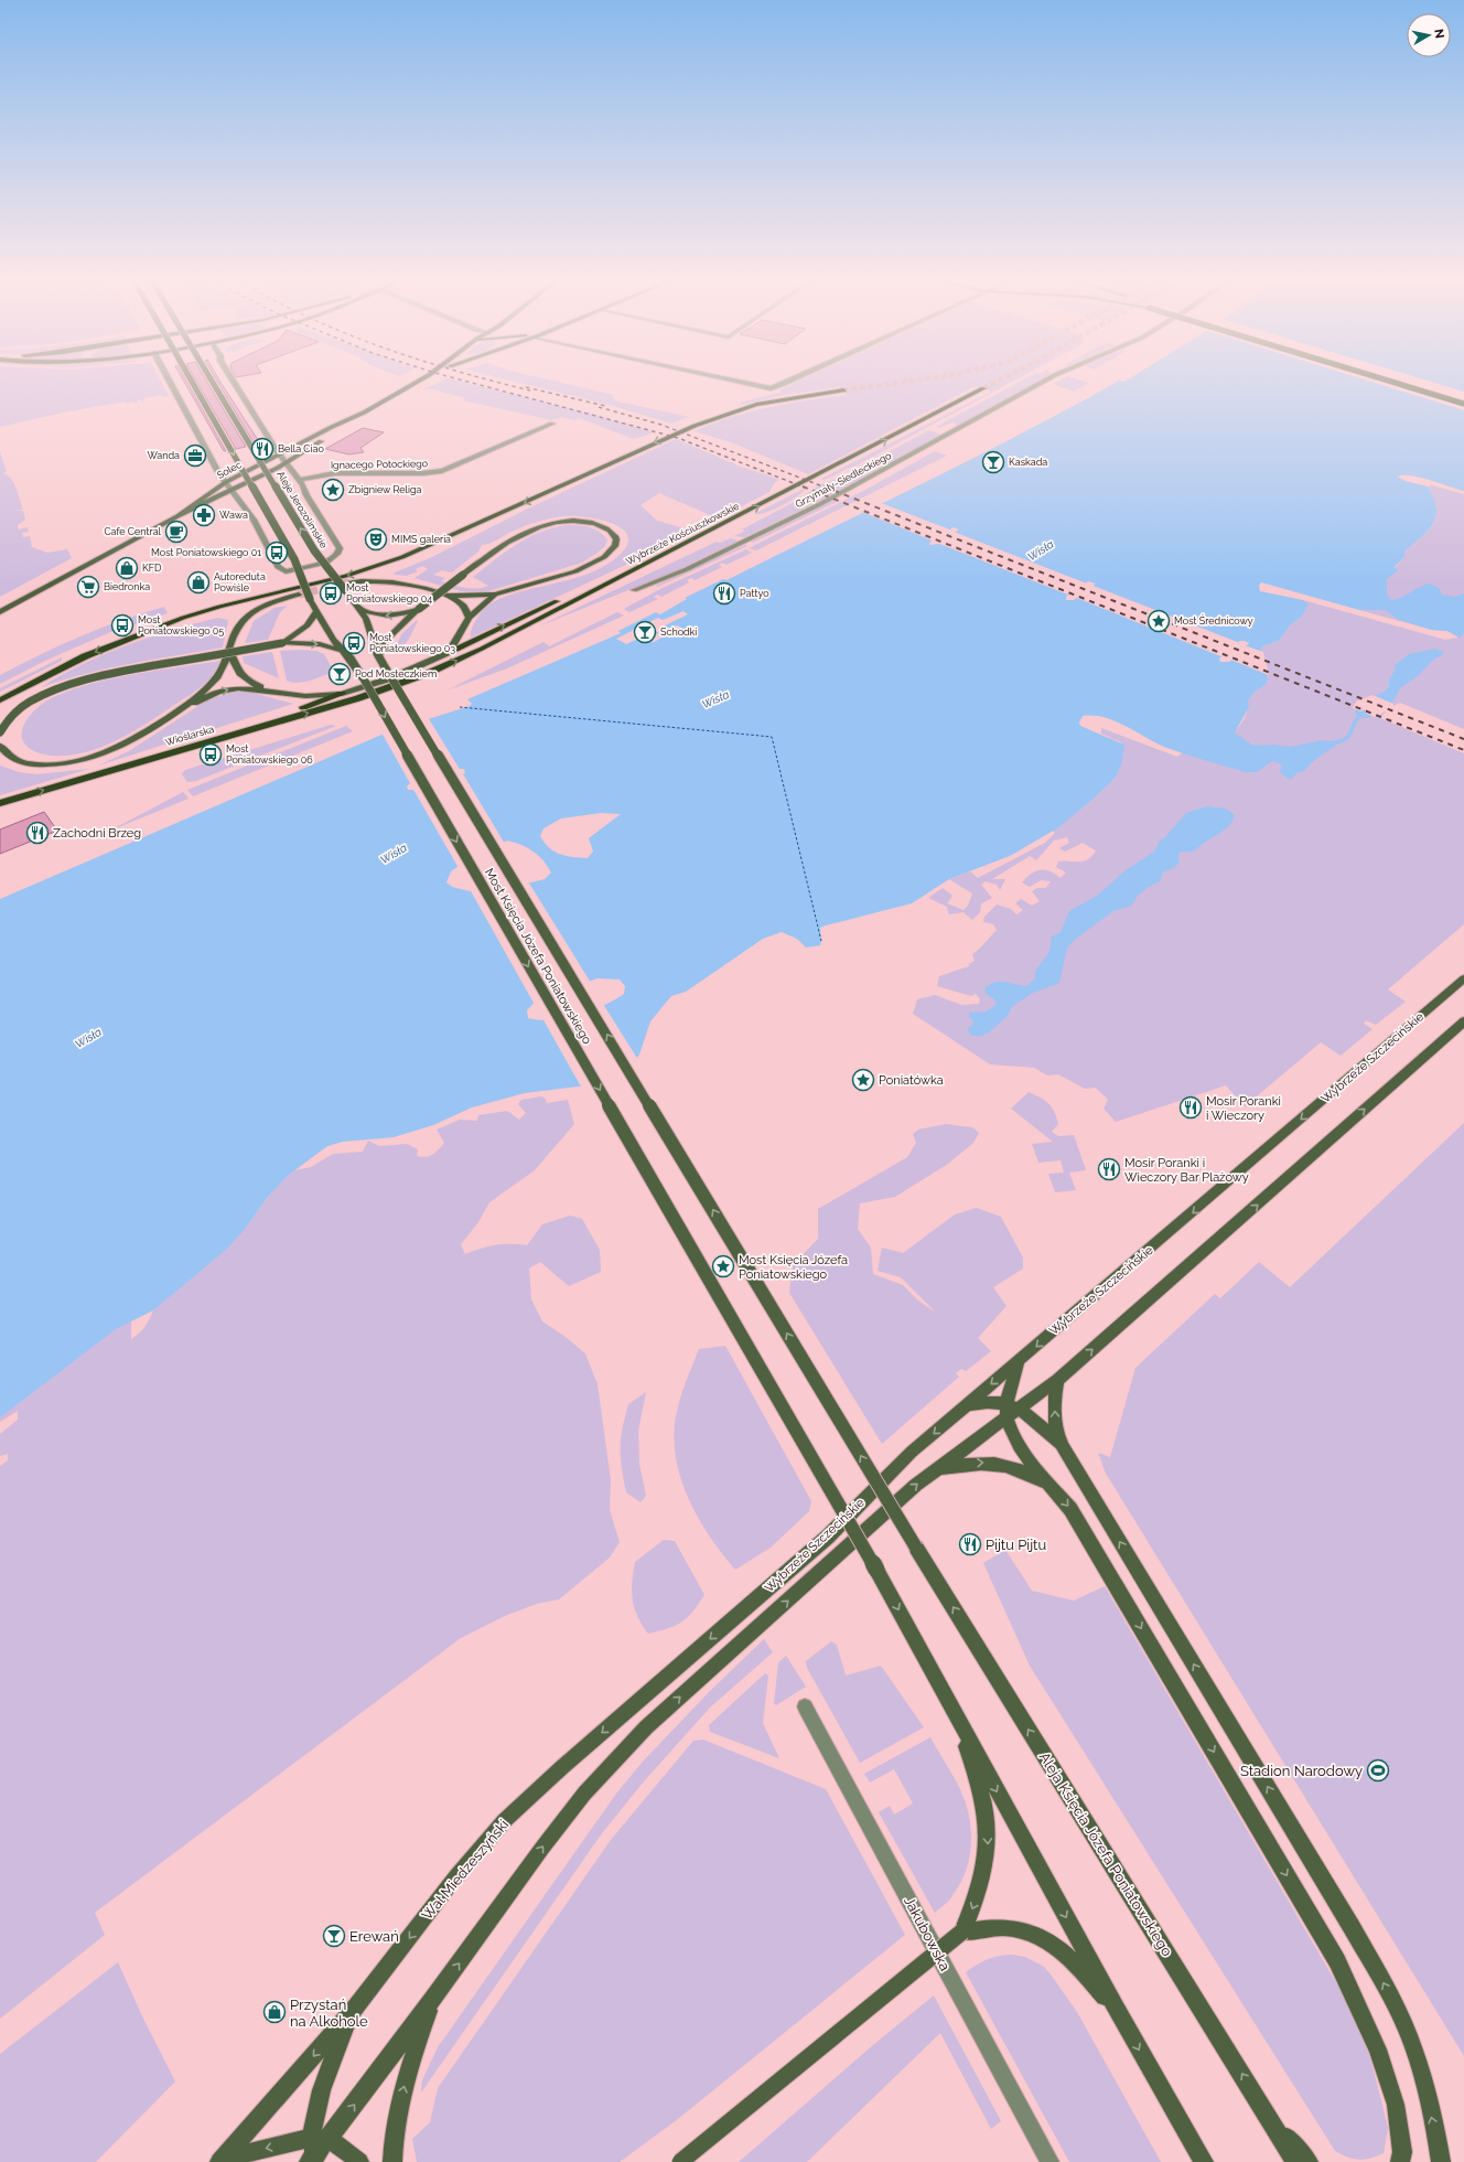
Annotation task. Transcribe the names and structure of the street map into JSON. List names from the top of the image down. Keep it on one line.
{"streets":{"main road":["Solec","Aleje Jerozolimskie","Wybrzeże Kościuszkowskie","Wioślarska","Most Księcia Józefa Poniatowskiego","Wybrzeże Szczecińskie","Aleja Księcia Józefa Poniatowskiego","Wał Miedzeszyński"],"street":["Ignacego Potockiego","Grzymały-Siedleckiego","Jakubowska"]},"crossings":[["Aleje Jerozolimskie","Most Księcia Józefa Poniatowskiego"],["Wybrzeże Kościuszkowskie","Wioślarska"],["Most Księcia Józefa Poniatowskiego","Aleja Księcia Józefa Poniatowskiego"],["Wybrzeże Szczecińskie","Wał Miedzeszyński"]],"one_way":["Wał Miedzeszyński"],"water":["Wisła"],"places":{"restaurant":["Bella Ciao","Pattyo","Zachodni Brzeg","Mosir Poranki i Wieczory","Mosir Poranki i Wieczory Bar Plażowy","Pijtu Pijtu"],"office":["Wanda"],"bar":["Kaskada","Schodki","Pod Mosteczkiem","Erewań"],"place":["Zbigniew Religa","Most Średnicowy","Poniatówka","Most Księcia Józefa Poniatowskiego"],"pharmacy":["Wawa"],"cafe":["Cafe Central"],"theatre":["MIMS galeria"],"bus stop":["Most Poniatowskiego 01","Most Poniatowskiego 04","Most Poniatowskiego 05","Most Poniatowskiego 03","Most Poniatowskiego 06"],"shop":["KFD","Autoreduta Powiśle","Przystań na Alkohole"],"supermarket":["Biedronka"],"sports":["Stadion Narodowy"]},"north":"right"}
